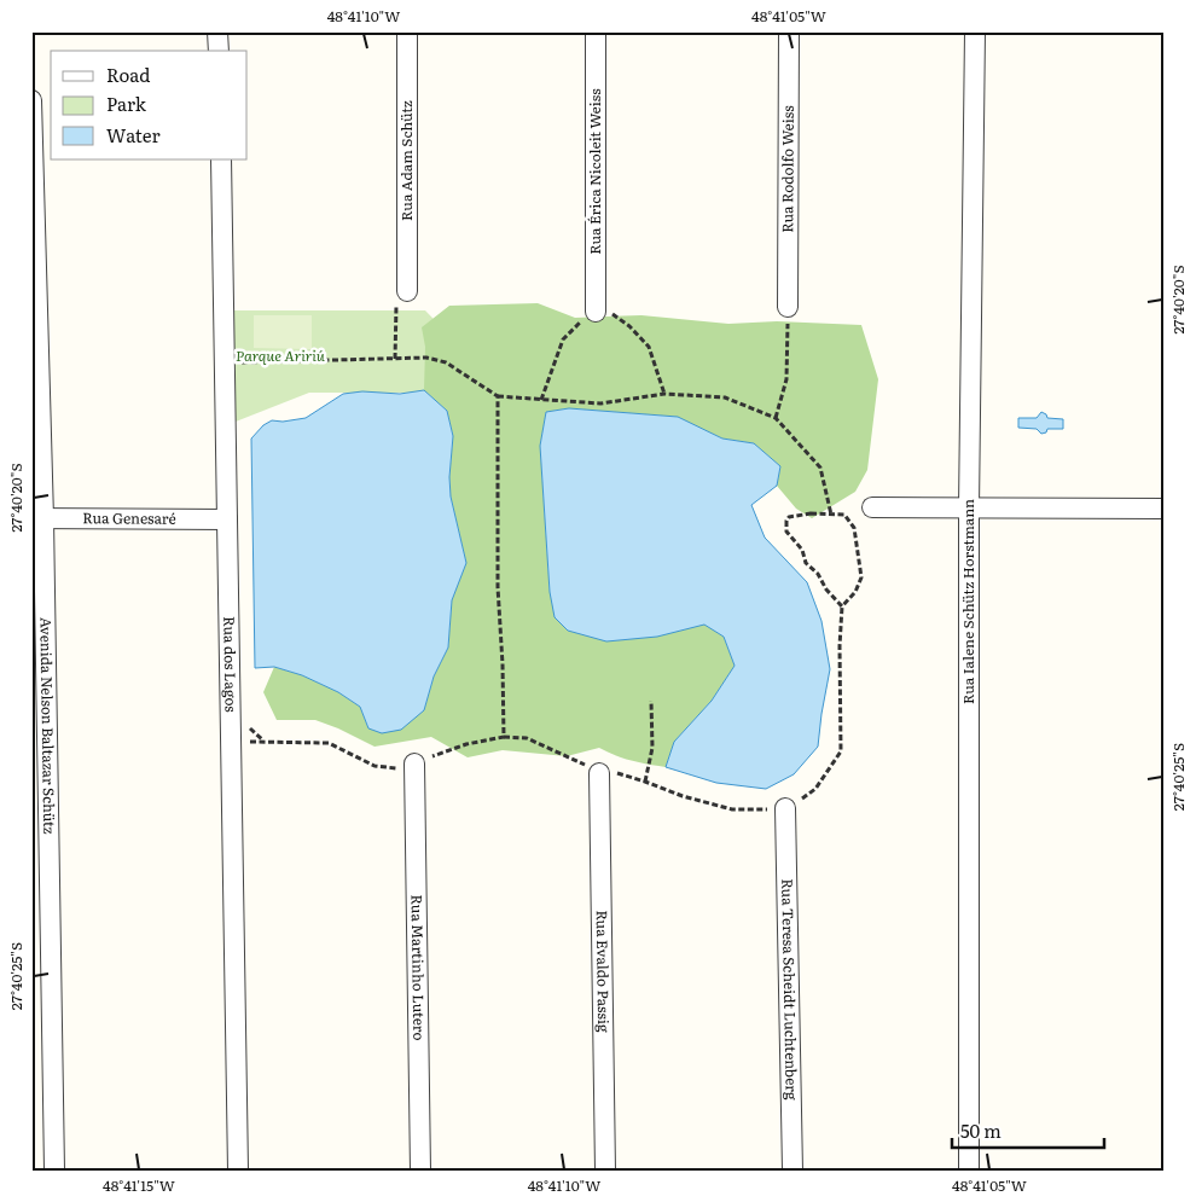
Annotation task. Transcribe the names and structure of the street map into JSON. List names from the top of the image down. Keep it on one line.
{"streets":{"street":["Rua Adam Schütz","Rua Rodolfo Weiss","Rua Érica Nicoleit Weiss","Rua Genesaré","Rua Ialene Schütz Horstmann","Rua dos Lagos","Avenida Nelson Baltazar Schütz","Rua Martinho Lutero","Rua Evaldo Passig","Rua Teresa Scheidt Luchtenberg"]},"crossings":[["Rua Genesaré","Rua dos Lagos"],["Rua Genesaré","Avenida Nelson Baltazar Schütz"]],"parks":["Parque Aririú"],"legend":["Road","Park","Water"],"scale_bar":"50 m","coordinates":["48°41'10\"W","48°41'05\"W","27°40'20\"S","27°40'25\"S","48°41'15\"W"]}
